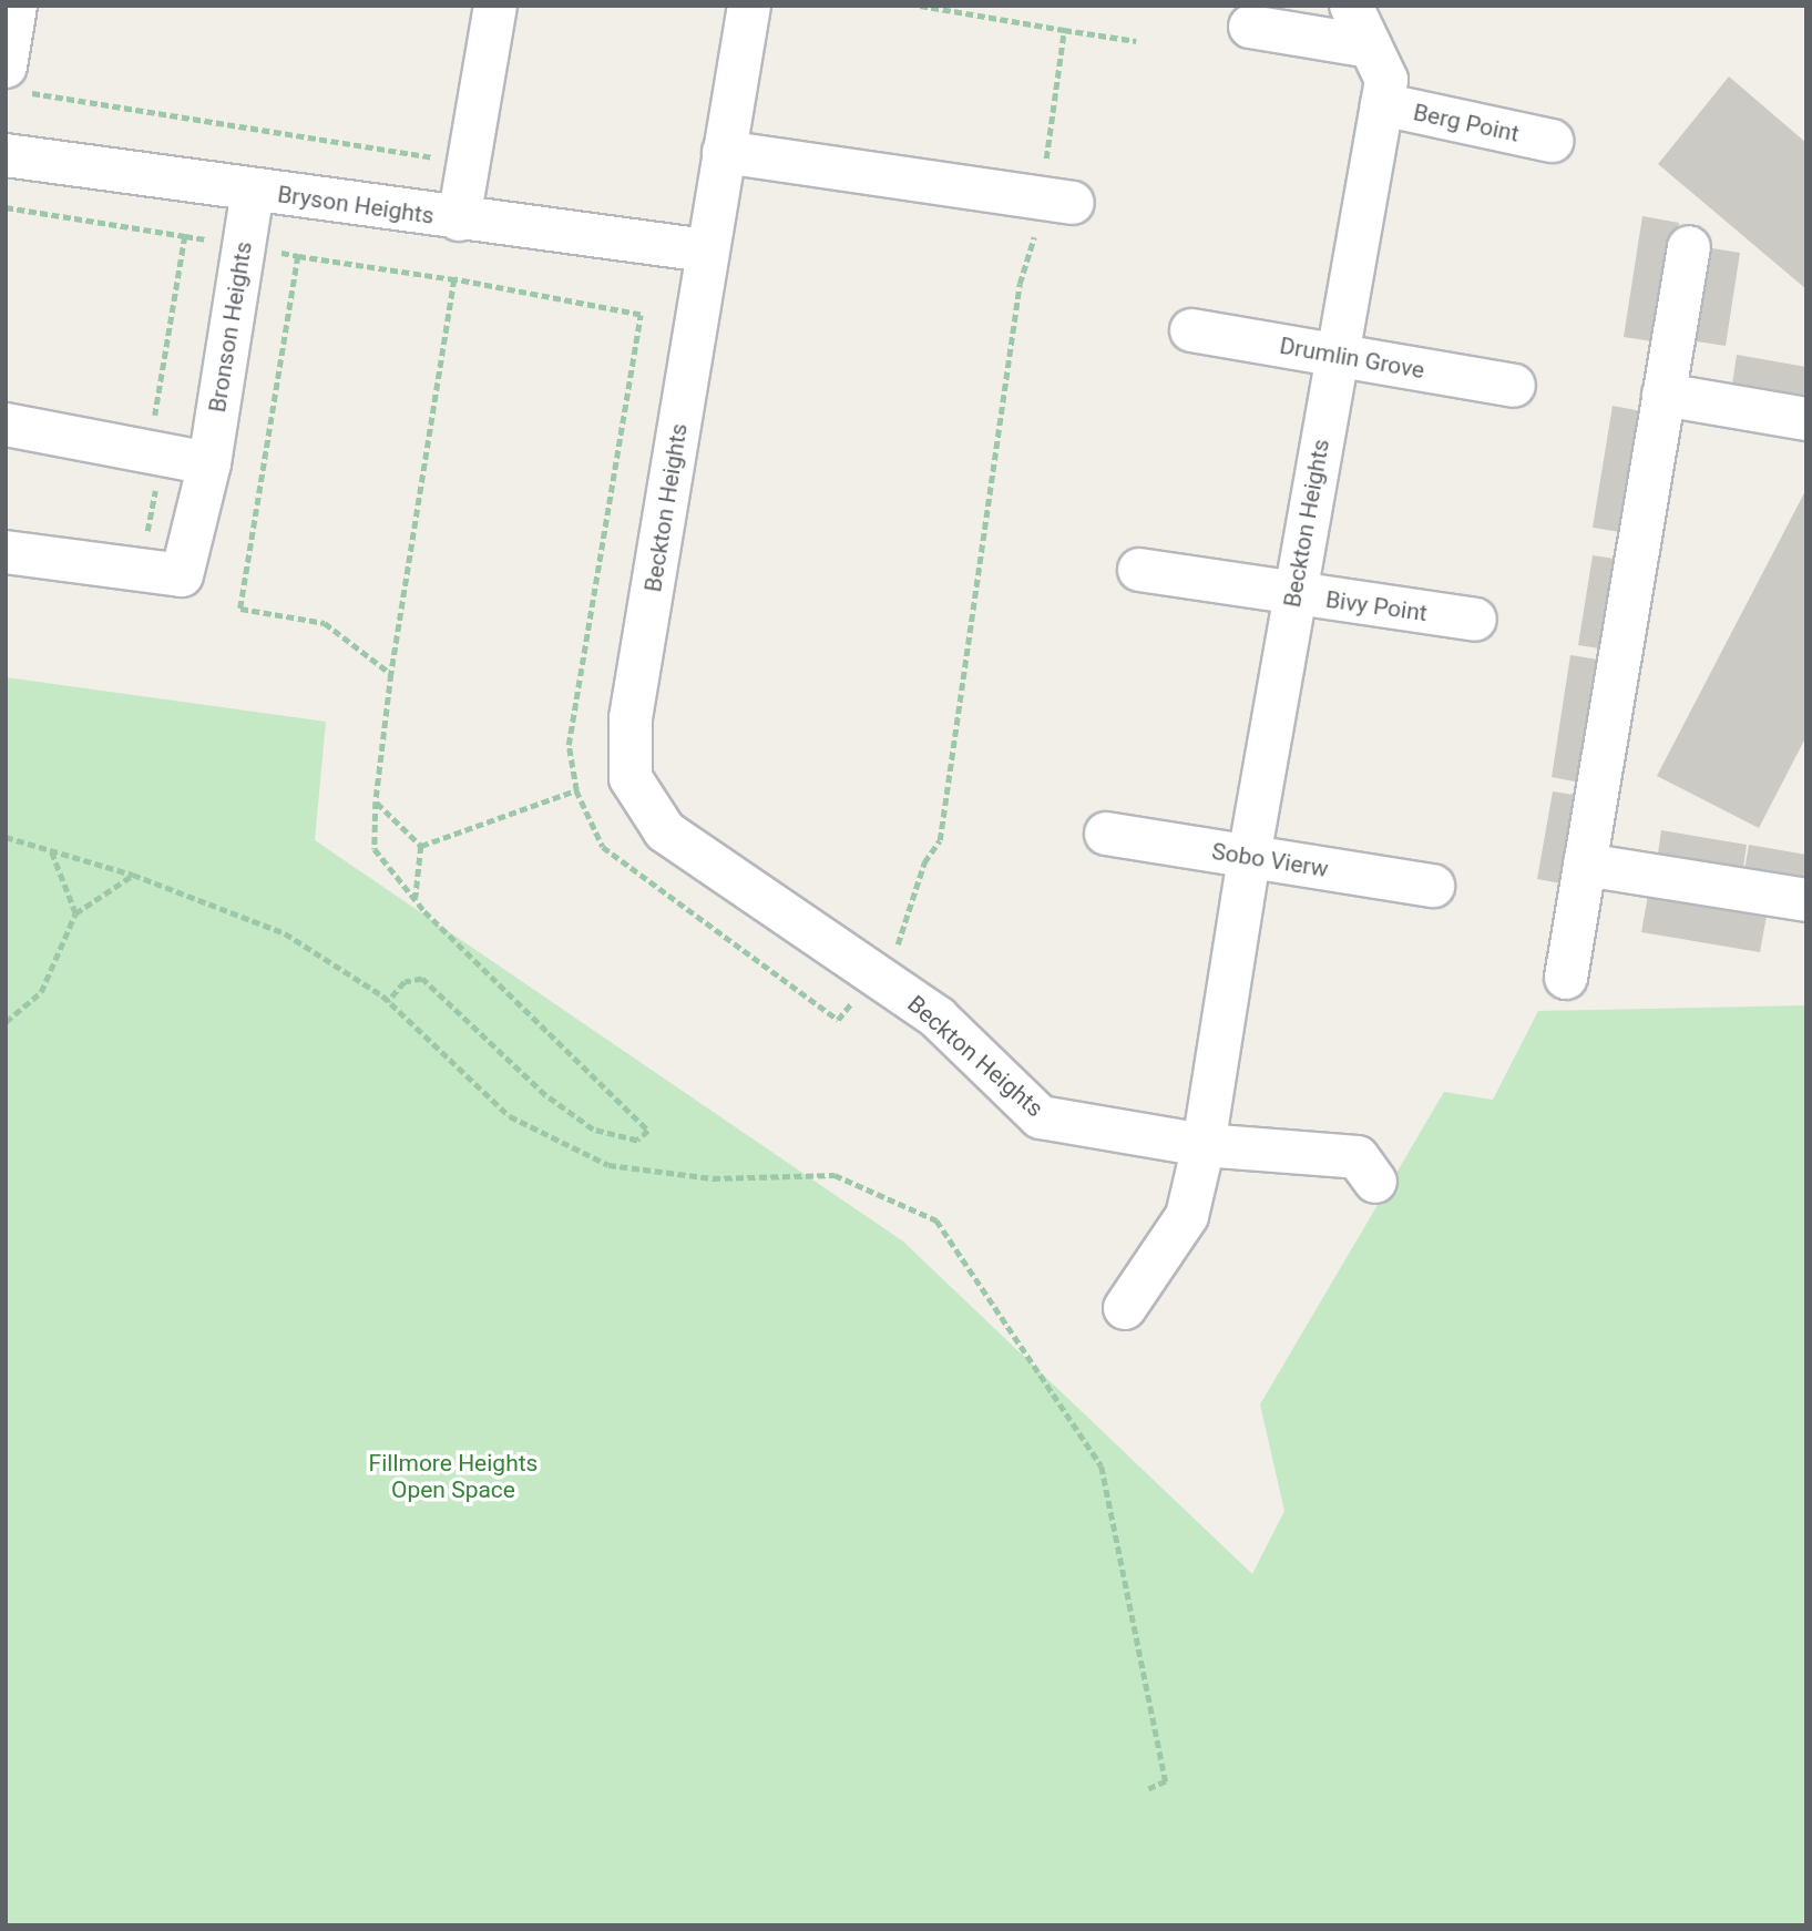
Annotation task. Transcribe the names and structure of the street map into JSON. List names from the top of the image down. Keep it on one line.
{"streets":{"lane":["Berg Point","Bryson Heights","Bronson Heights","Drumlin Grove","Beckton Heights","Bivy Point","Sobo Vierw"]},"crossings":[["Berg Point","Beckton Heights"],["Bryson Heights","Bronson Heights"],["Bryson Heights","Beckton Heights"],["Drumlin Grove","Beckton Heights"],["Beckton Heights","Bivy Point"],["Beckton Heights","Sobo Vierw"]],"parks":["Fillmore Heights Open Space"]}
